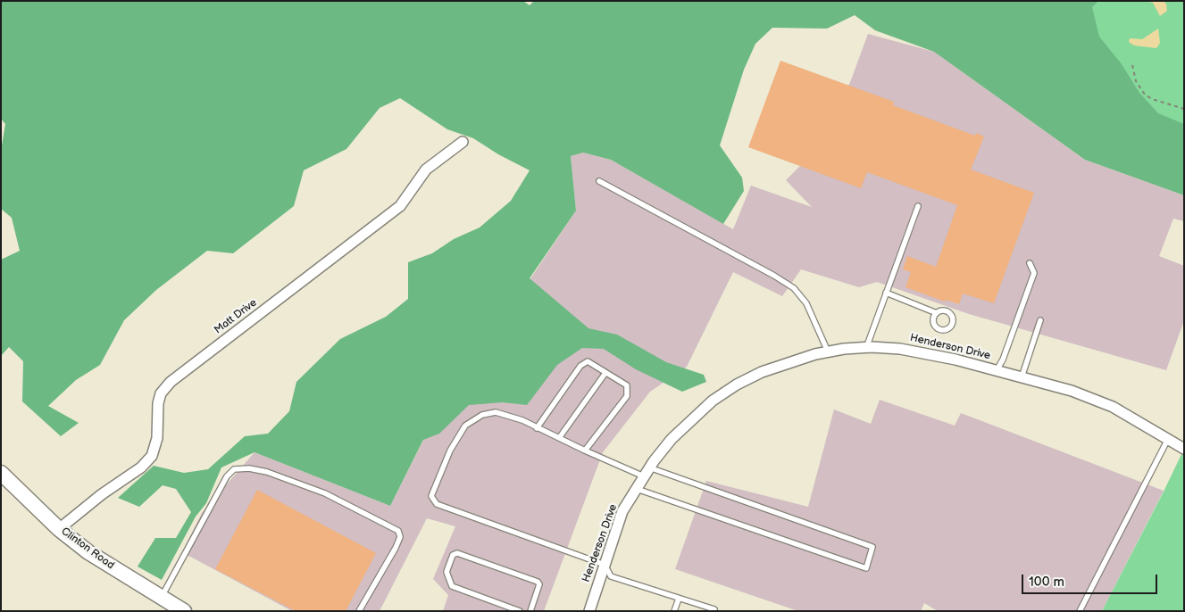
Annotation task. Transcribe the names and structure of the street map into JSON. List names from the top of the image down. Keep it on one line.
{"streets":{"street":["Matt Drive","Henderson Drive","Clinton Road"]},"crossings":[["Matt Drive","Clinton Road"]],"scale_bar":"100 m"}
